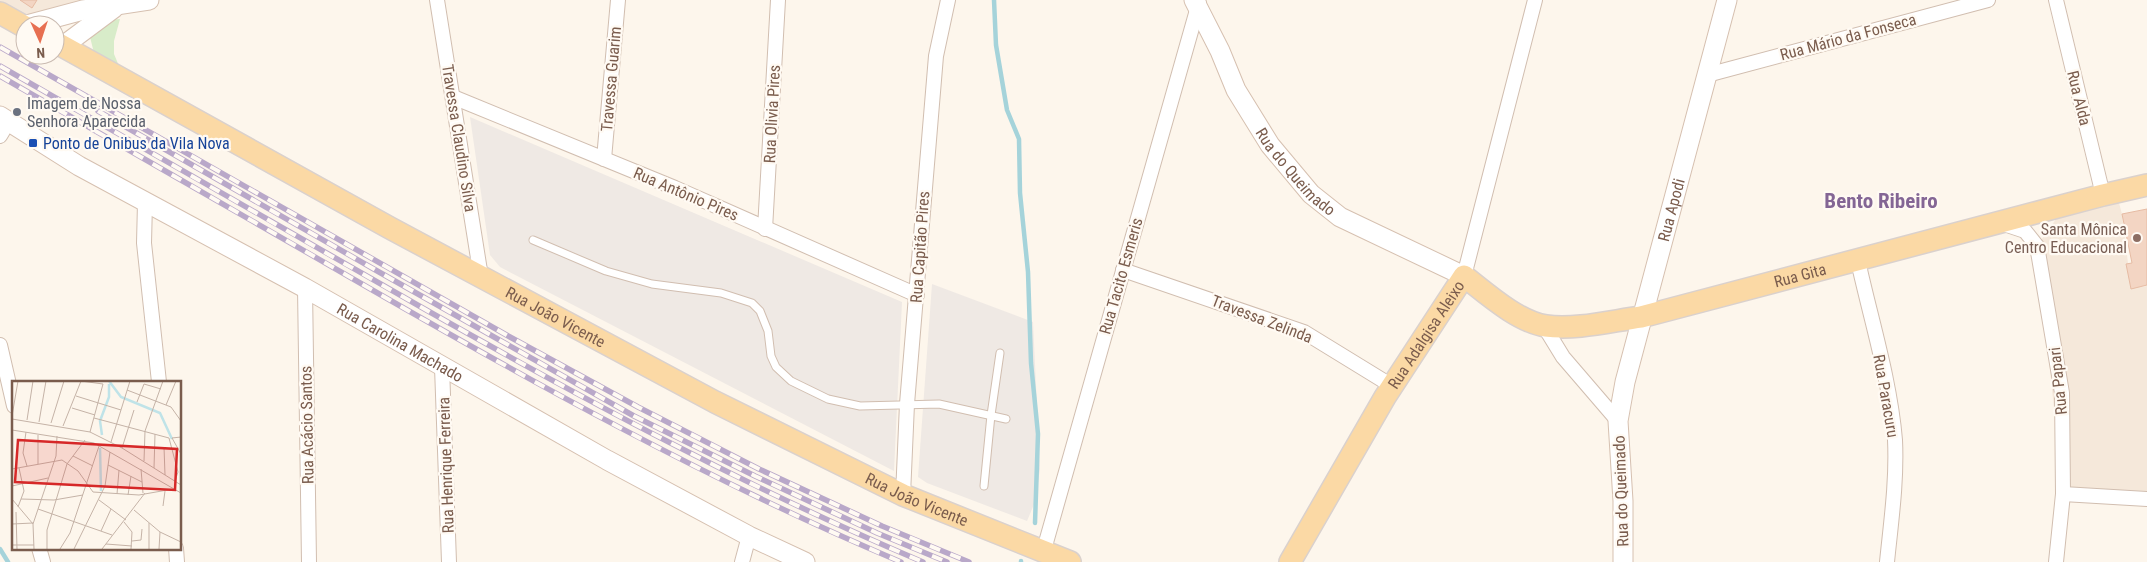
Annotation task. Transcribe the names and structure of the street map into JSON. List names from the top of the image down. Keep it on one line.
{"streets":{"main road":["Rua do Queimado","Rua Apodi","Rua Gita","Rua João Vicente","Rua Adalgisa Aleixo","Rua Carolina Machado"],"street":["Rua Mário da Fonseca","Travessa Guarim","Rua Alda","Rua Olivia Pires","Travessa Claudino Silva","Rua Antônio Pires","Rua Capitão Pires","Rua Tacito Esmeris","Travessa Zelinda","Rua Papari","Rua Paracuru","Rua Acácio Santos","Rua Henrique Ferreira"]},"crossings":[["Rua Mário da Fonseca","Rua Apodi"],["Travessa Guarim","Rua Antônio Pires"],["Rua Alda","Rua Gita"],["Rua Olivia Pires","Rua Antônio Pires"],["Travessa Claudino Silva","Rua Antônio Pires"],["Travessa Claudino Silva","Rua João Vicente"],["Rua do Queimado","Rua Apodi"],["Rua do Queimado","Rua Tacito Esmeris"],["Rua do Queimado","Rua Gita"],["Rua do Queimado","Rua Adalgisa Aleixo"],["Rua Antônio Pires","Rua Capitão Pires"],["Rua Apodi","Rua Gita"],["Rua Capitão Pires","Rua João Vicente"],["Rua Tacito Esmeris","Rua João Vicente"],["Rua Tacito Esmeris","Travessa Zelinda"],["Rua Gita","Rua Adalgisa Aleixo"],["Rua Gita","Rua Papari"],["Rua Gita","Rua Paracuru"],["Travessa Zelinda","Rua Adalgisa Aleixo"],["Rua Carolina Machado","Rua Acácio Santos"],["Rua Carolina Machado","Rua Henrique Ferreira"]],"districts":["Bento Ribeiro"],"places":{"other":["Imagem de Nossa Senhora Aparecida","Santa Mônica Centro Educacional"],"transit":["Ponto de Onibus da Vila Nova"]},"north":"bottom"}
